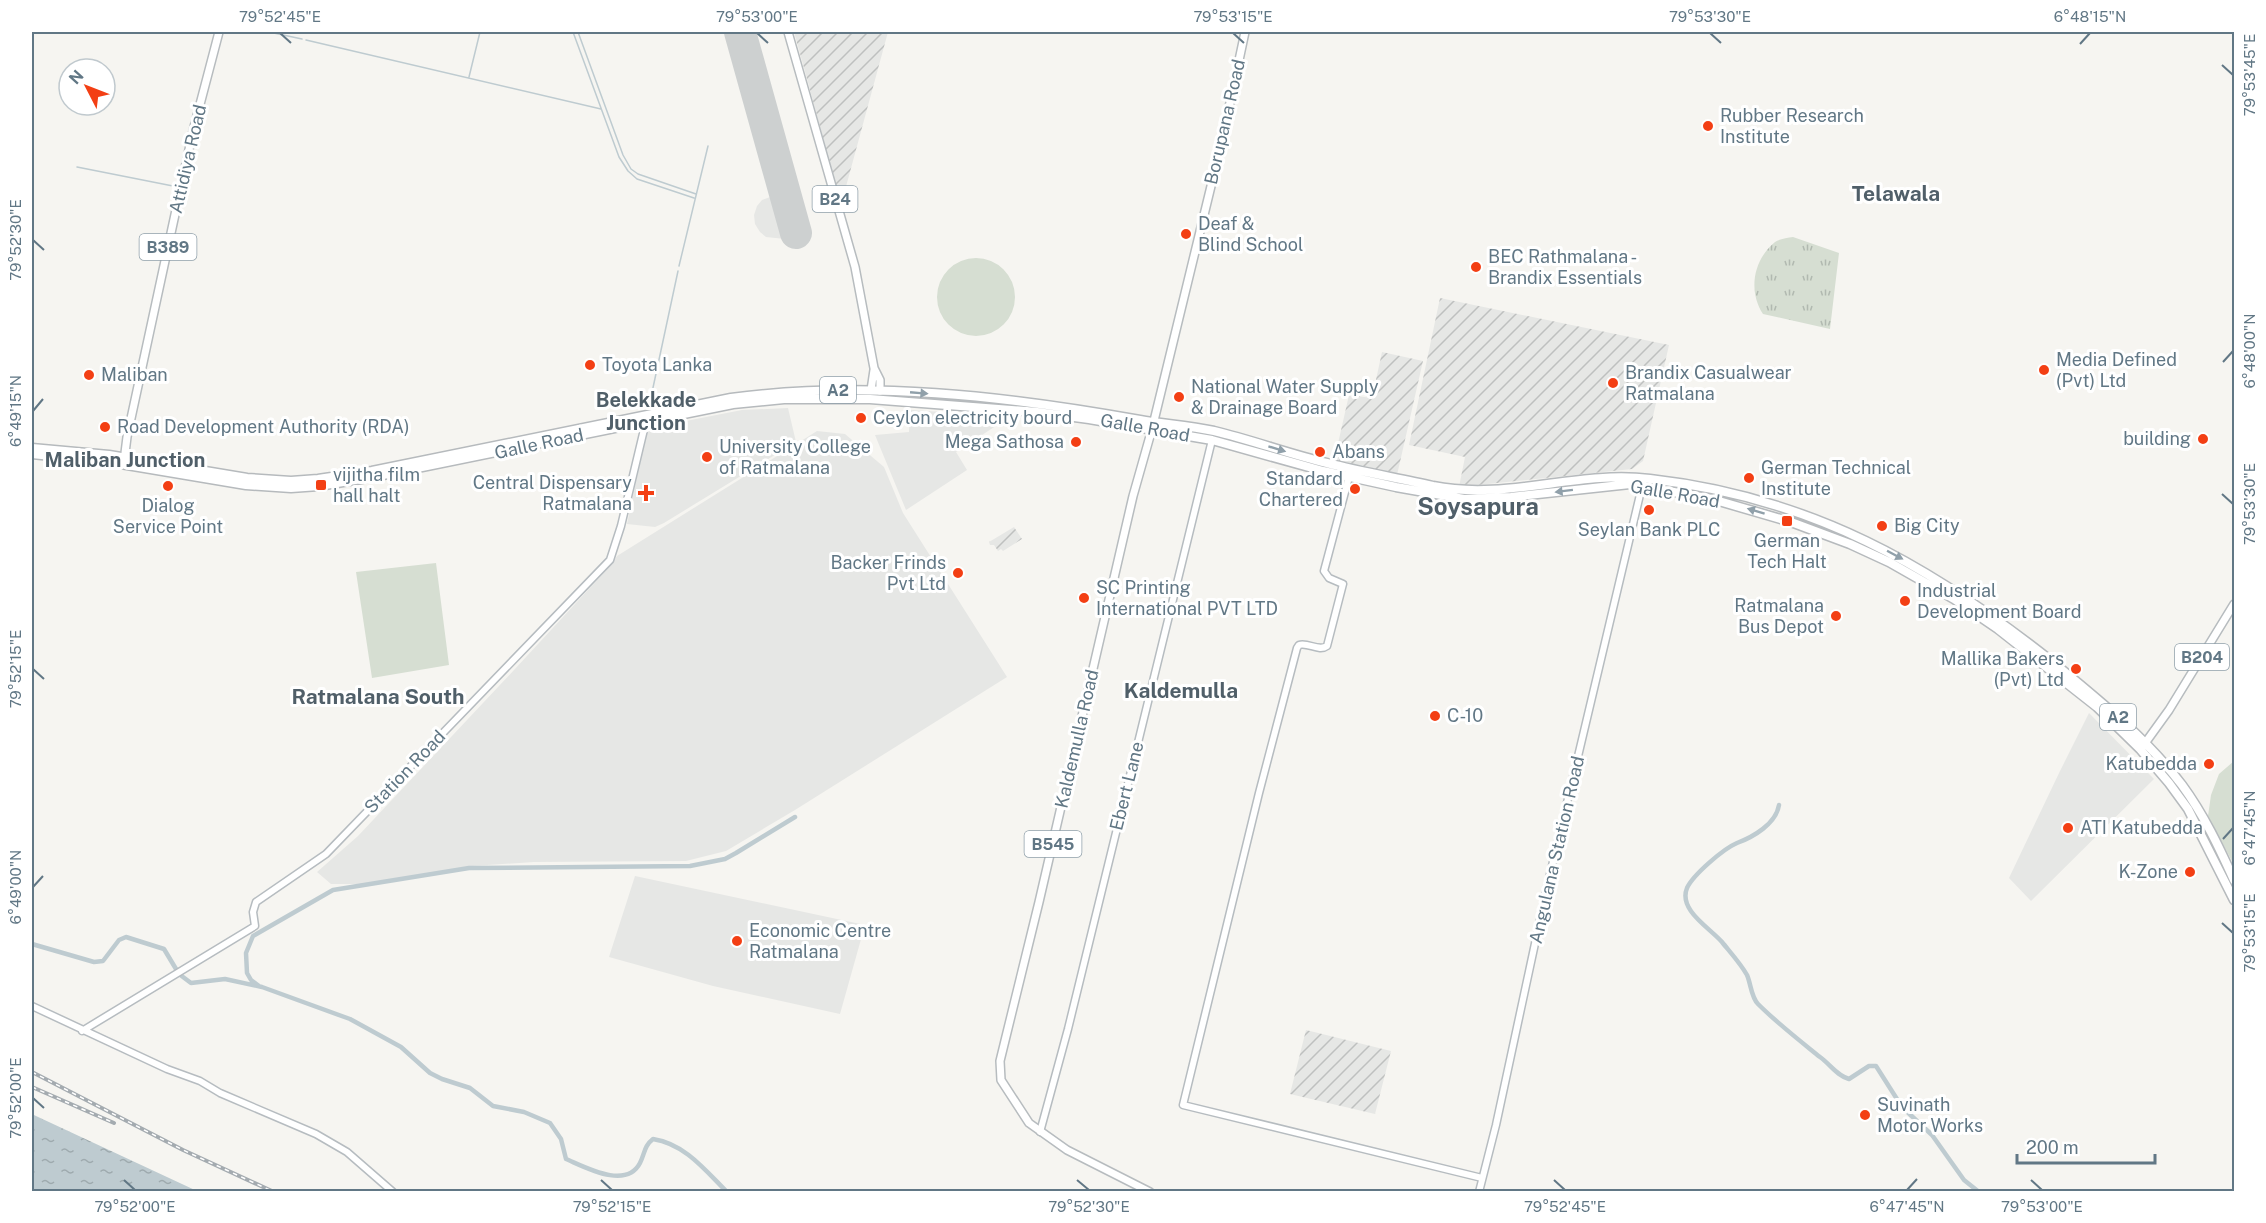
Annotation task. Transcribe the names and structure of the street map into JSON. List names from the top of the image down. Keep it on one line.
{"streets":{"highway":["A2","Galle Road"],"main road":["Borupana Road","Attidiya Road","B24","B389","B204","Kaldemulla Road","B545"],"street":["Station Road","Ebert Lane","Angulana Station Road"]},"crossings":[["Borupana Road","Galle Road"],["Borupana Road","Kaldemulla Road"],["Attidiya Road","Galle Road"],["B24","Galle Road"],["A2","Galle Road"],["A2","B204"],["Galle Road","B204"],["Galle Road","Kaldemulla Road"],["Galle Road","Station Road"],["Galle Road","Ebert Lane"],["Galle Road","Angulana Station Road"],["Kaldemulla Road","Ebert Lane"]],"districts":["Telawala","Belekkade Junction","Maliban Junction","Soysapura","Kaldemulla","Ratmalana South"],"places":{"other":["Rubber Research Institute","Deaf & Blind School","BEC Rathmalana - Brandix Essentials","Toyota Lanka","Media Defined (Pvt) Ltd","Maliban","Brandix Casualwear Ratmalana","National Water Supply & Drainage Board","Ceylon electricity bourd","Road Development Authority (RDA)","building","Mega Sathosa","Abans","University College of Ratmalana","German Technical Institute","Dialog Service Point","Standard Chartered","Seylan Bank PLC","Big City","Backer Frinds Pvt Ltd","SC Printing International PVT LTD","Industrial Development Board","Ratmalana Bus Depot","Mallika Bakers (Pvt) Ltd","C-10","Katubedda","ATI Katubedda","K-Zone","Economic Centre Ratmalana","Suvinath Motor Works"],"transit":["vijitha film hall halt","German Tech Halt"],"health":["Central Dispensary Ratmalana"]},"scale_bar":"200 m","north":"top left","coordinates":["79°52'45\"E","79°53'00\"E","79°53'15\"E","79°53'30\"E","6°48'15\"N","79°53'45\"E","79°52'30\"E","6°48'00\"N","6°49'15\"N","79°52'15\"E","6°47'45\"N","6°49'00\"N","79°52'00\"E"]}
